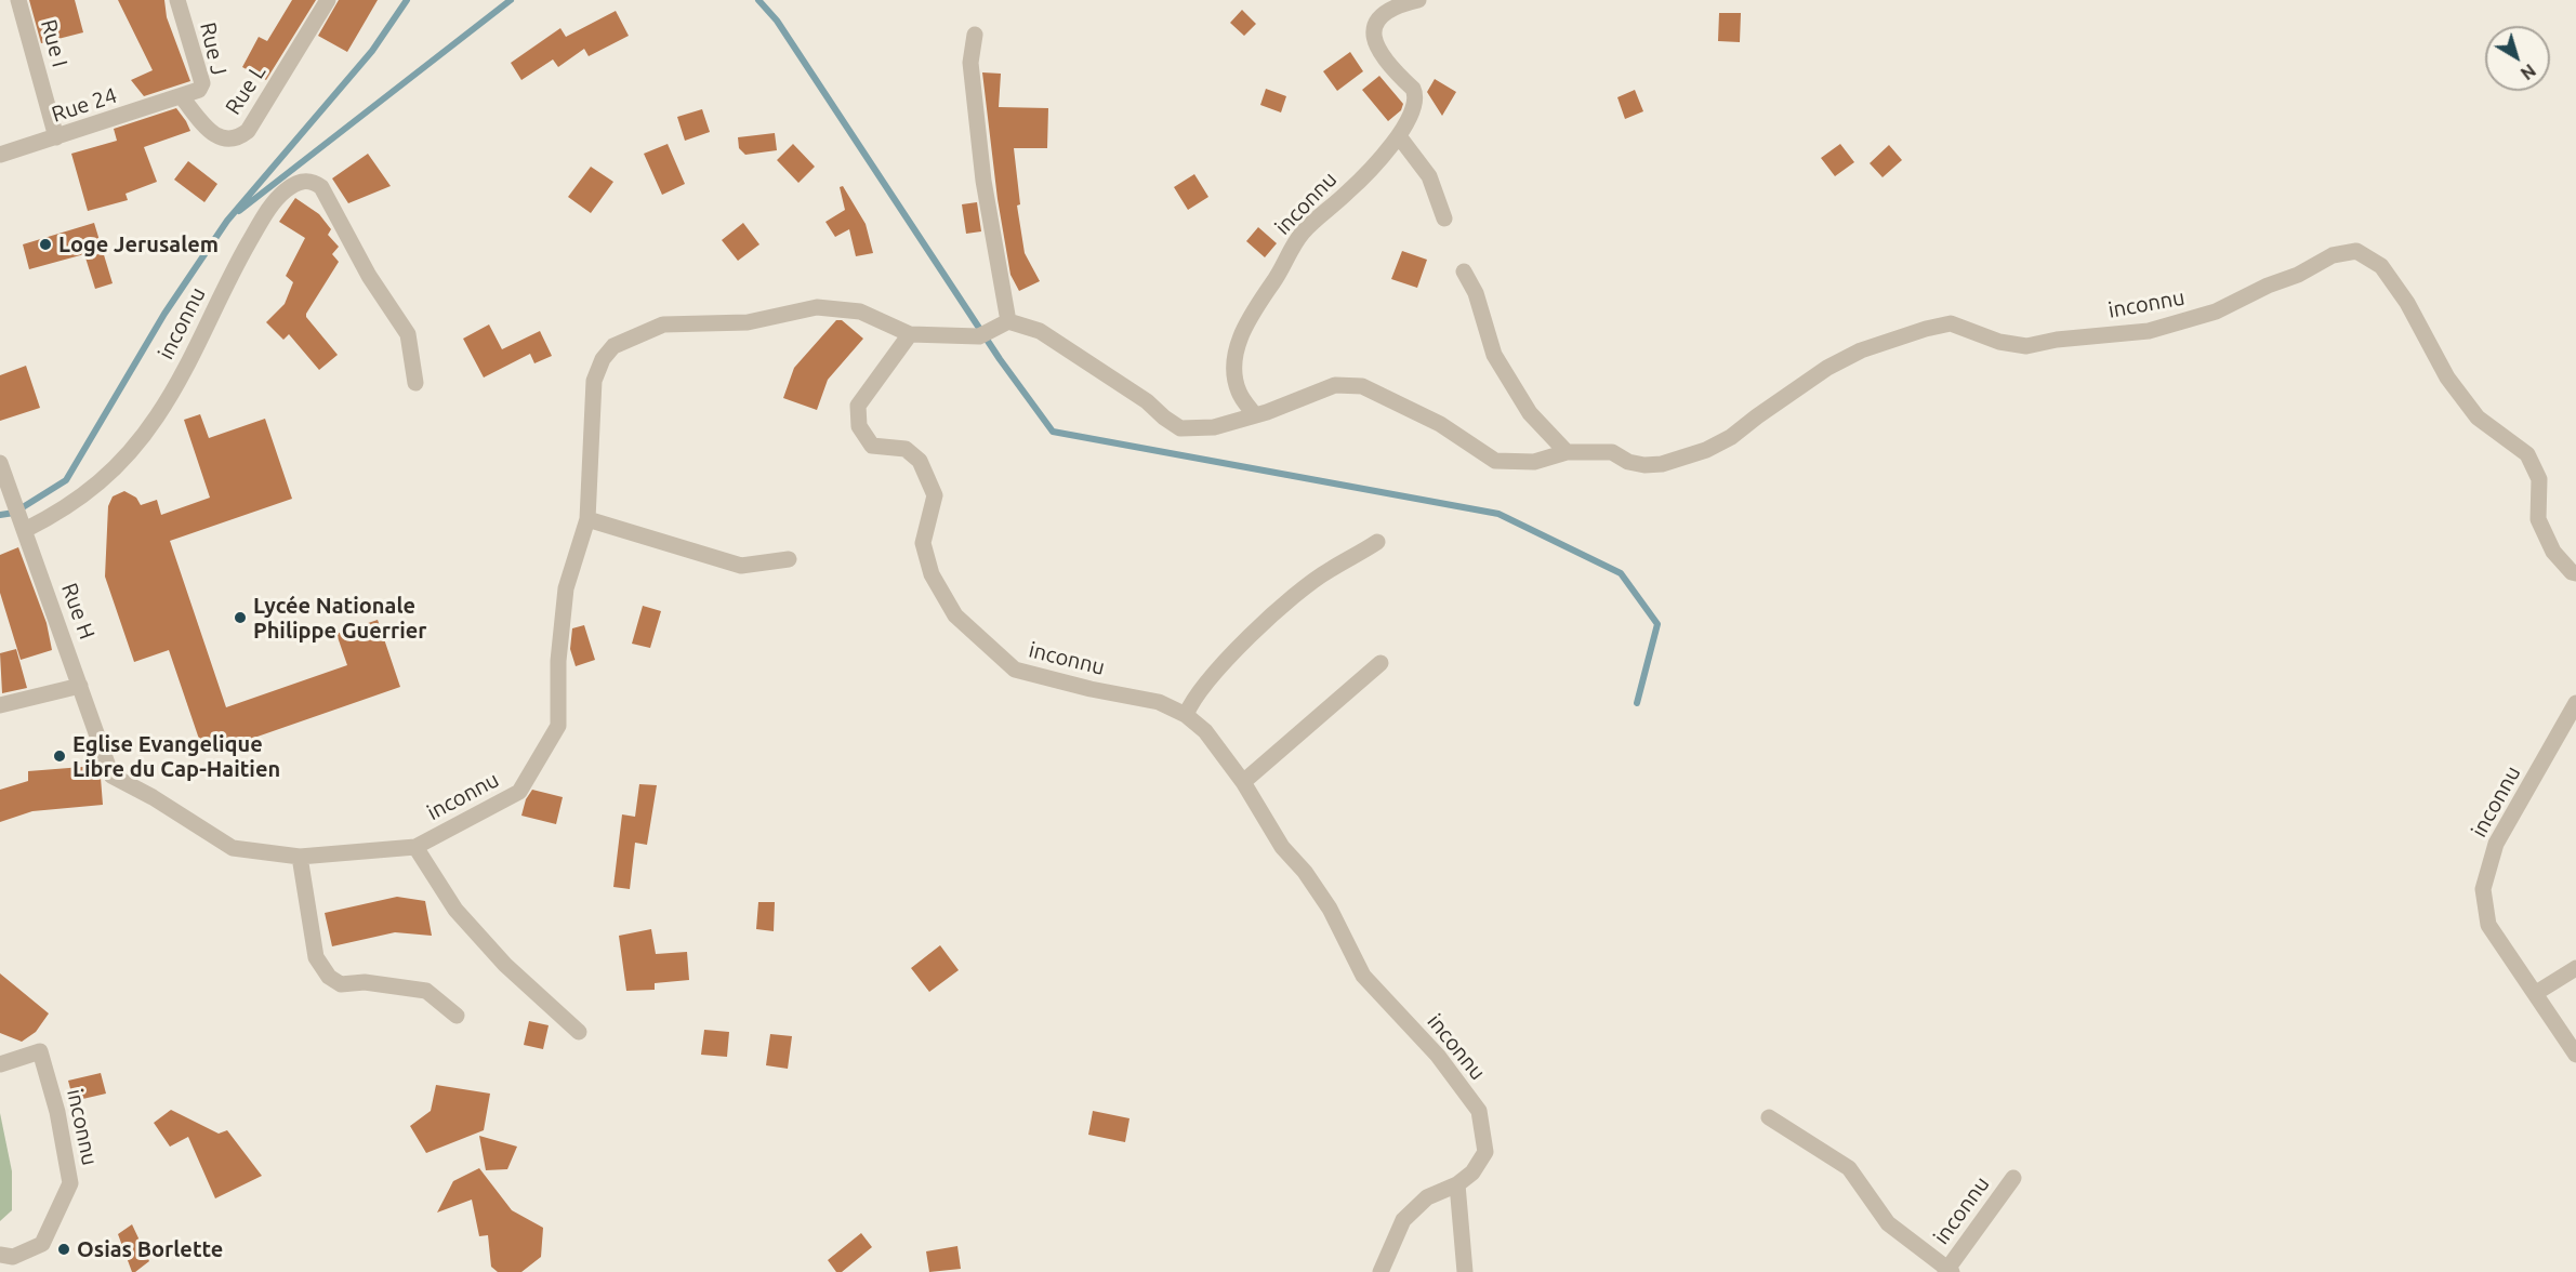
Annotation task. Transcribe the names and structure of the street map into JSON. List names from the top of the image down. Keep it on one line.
{"streets":{"street":["Rue I","Rue J","Rue L","Rue 24","inconnu","Rue H"]},"crossings":[["Rue I","Rue 24"],["Rue J","Rue L"],["Rue J","Rue 24"],["Rue L","Rue 24"],["inconnu","Rue H"]],"places":["Loge Jerusalem","Lycée Nationale Philippe Guerrier","Eglise Evangelique Libre du Cap-Haitien","Osias Borlette"],"north":"bottom right"}
